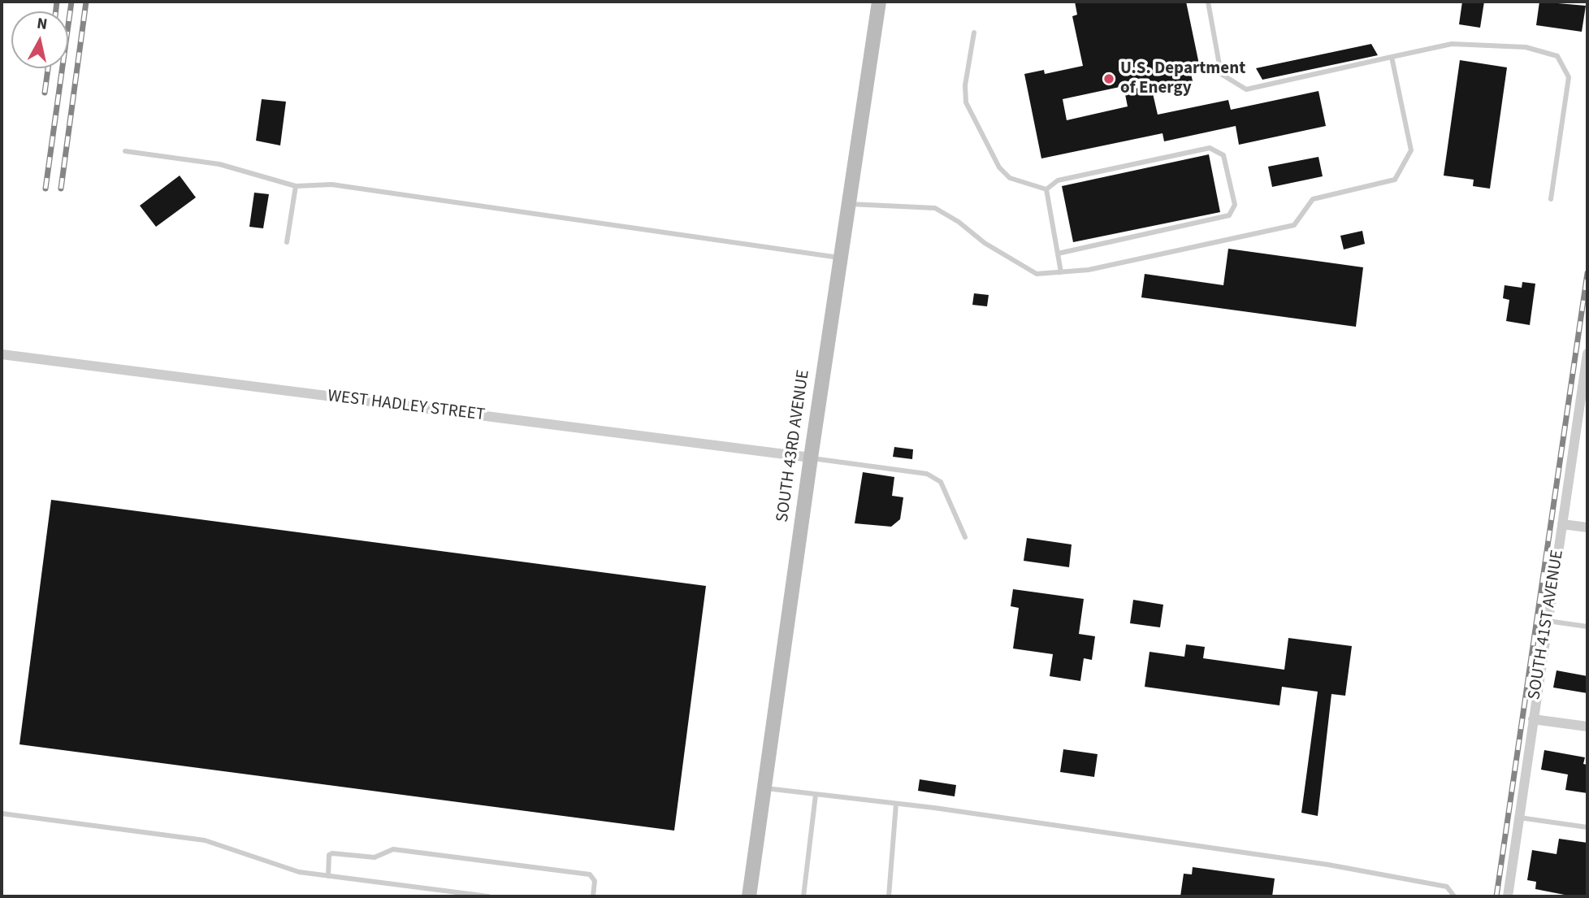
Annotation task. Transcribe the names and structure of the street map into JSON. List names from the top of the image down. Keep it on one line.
{"streets":{"main road":["SOUTH 43RD AVENUE"],"street":["WEST HADLEY STREET","SOUTH 41ST AVENUE"]},"crossings":[["WEST HADLEY STREET","SOUTH 43RD AVENUE"]],"places":["U.S. Department of Energy"],"north":"top"}
